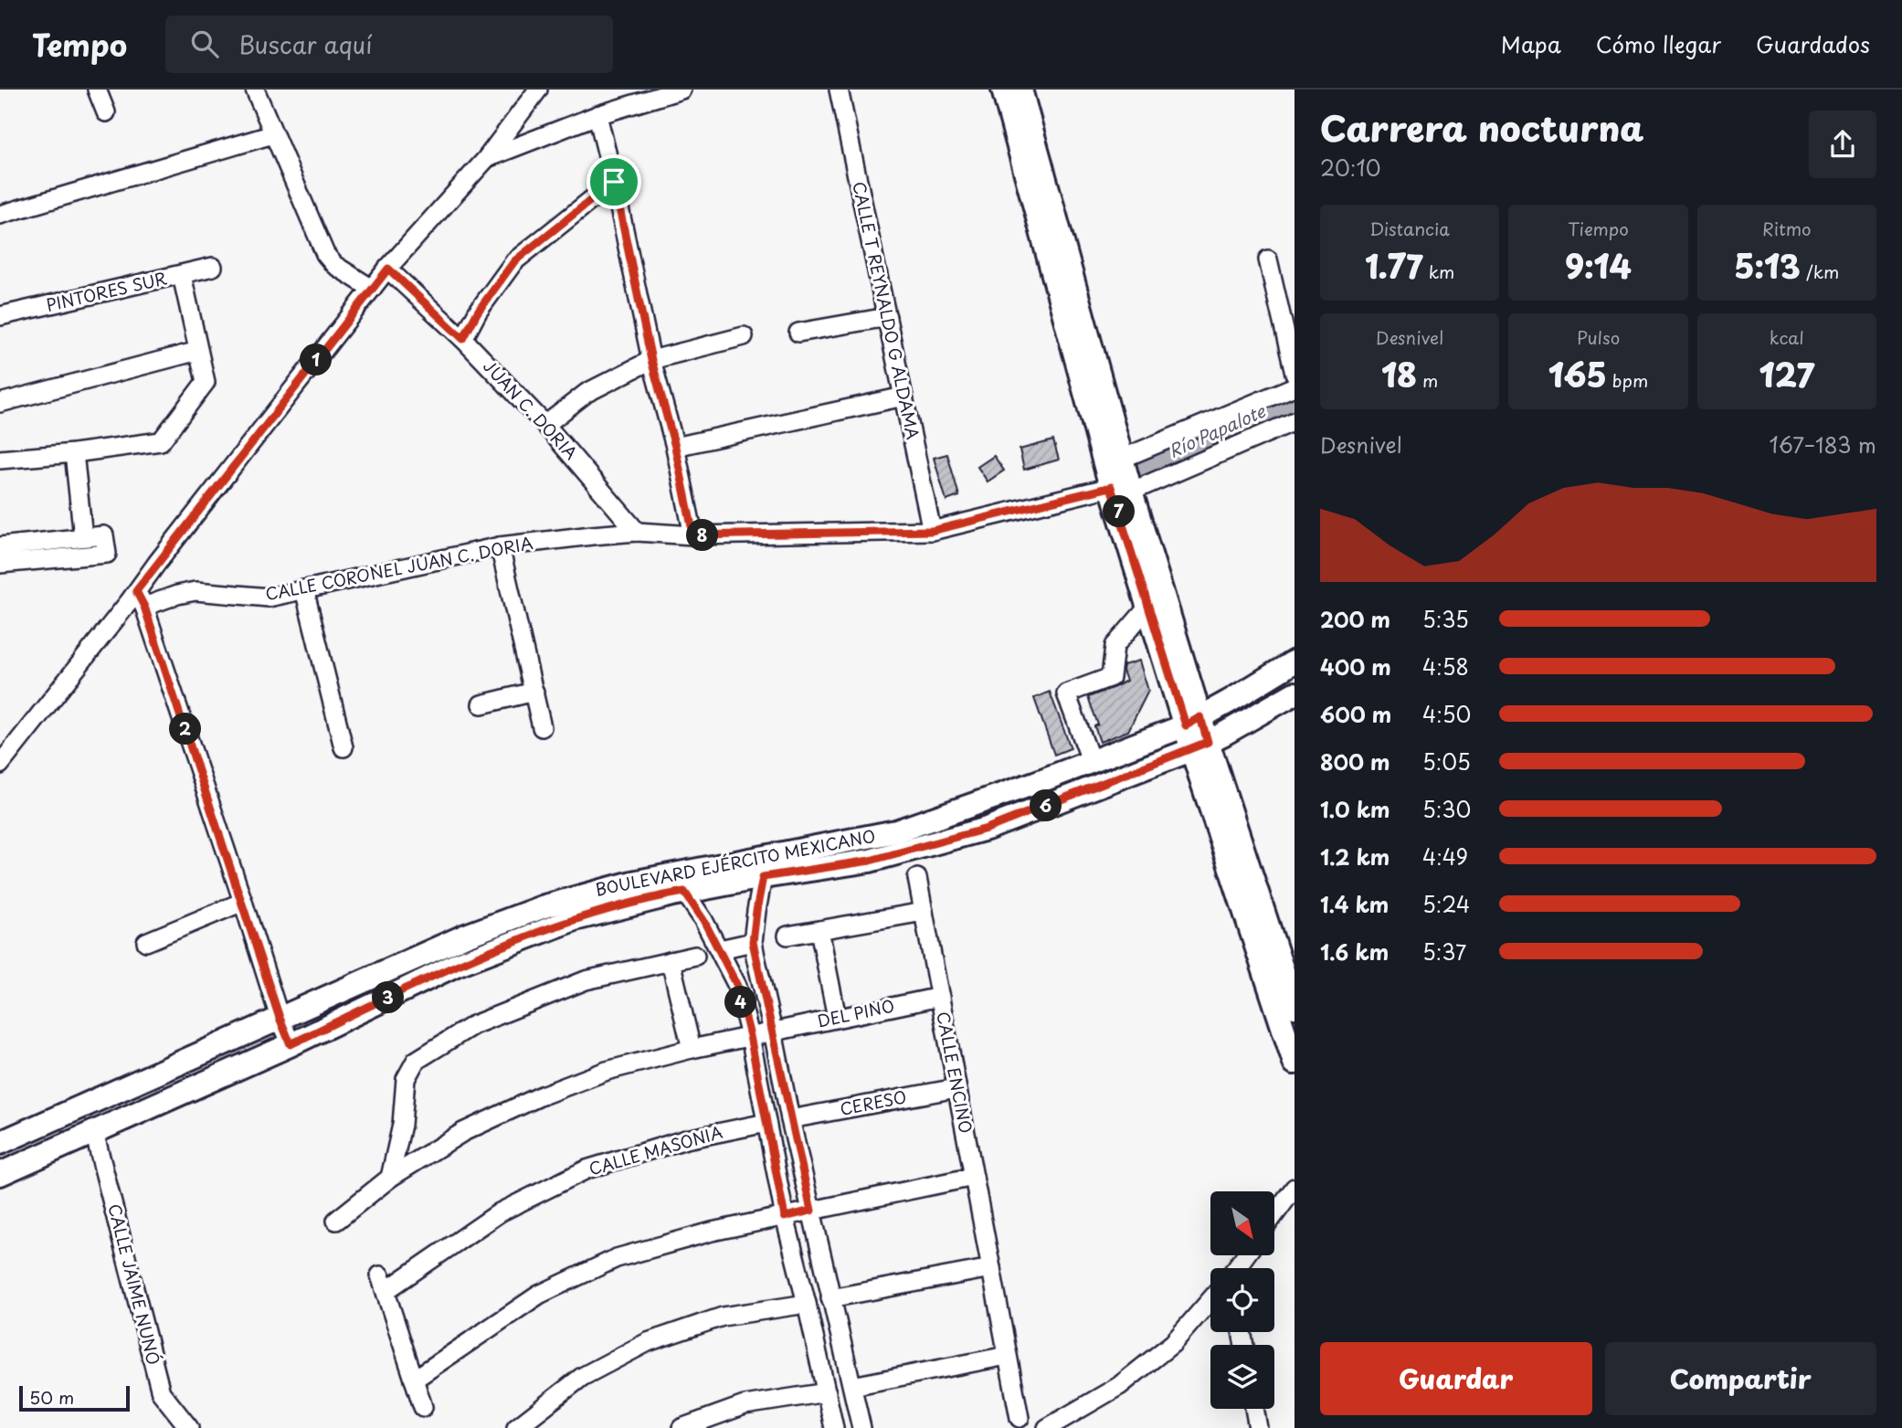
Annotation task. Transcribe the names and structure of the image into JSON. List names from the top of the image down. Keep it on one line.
{"streets":{"main road":["BOULEVARD EJÉRCITO MEXICANO"],"street":["PINTORES SUR","CALLE T REYNALDO G ALDAMA","JUAN C. DORIA","CALLE CORONEL JUAN C. DORIA","DEL PINO","CALLE ENCINO","CERESO","CALLE MASONIA","CALLE JAIME NUNÓ"]},"crossings":[["CALLE T REYNALDO G ALDAMA","CALLE CORONEL JUAN C. DORIA"],["JUAN C. DORIA","CALLE CORONEL JUAN C. DORIA"],["BOULEVARD EJÉRCITO MEXICANO","CALLE JAIME NUNÓ"],["DEL PINO","CALLE ENCINO"],["CALLE ENCINO","CERESO"]],"water":["Río Papalote"],"scale_bar":"50 m","north":"bottom right","page":{"header":"Tempo","search":"Buscar aquí","nav":["Mapa","Cómo llegar","Guardados"],"heading":["Carrera nocturna","20:10"],"stats":[["Distancia","1.77 km"],["Tiempo","9:14"],["Ritmo","5:13 /km"],["Desnivel","18 m"],["Pulso","165 bpm"],["kcal","127"]],"pins":["1","7","8","2","6","3","4"],"chart":["Desnivel","167–183 m"],"list":[{"name":"200 m","note":"5:35"},{"name":"400 m","note":"4:58"},{"name":"600 m","note":"4:50"},{"name":"800 m","note":"5:05"},{"name":"1.0 km","note":"5:30"},{"name":"1.2 km","note":"4:49"},{"name":"1.4 km","note":"5:24"},{"name":"1.6 km","note":"5:37"}],"buttons":["Guardar","Compartir"],"scale":"50 m"}}
